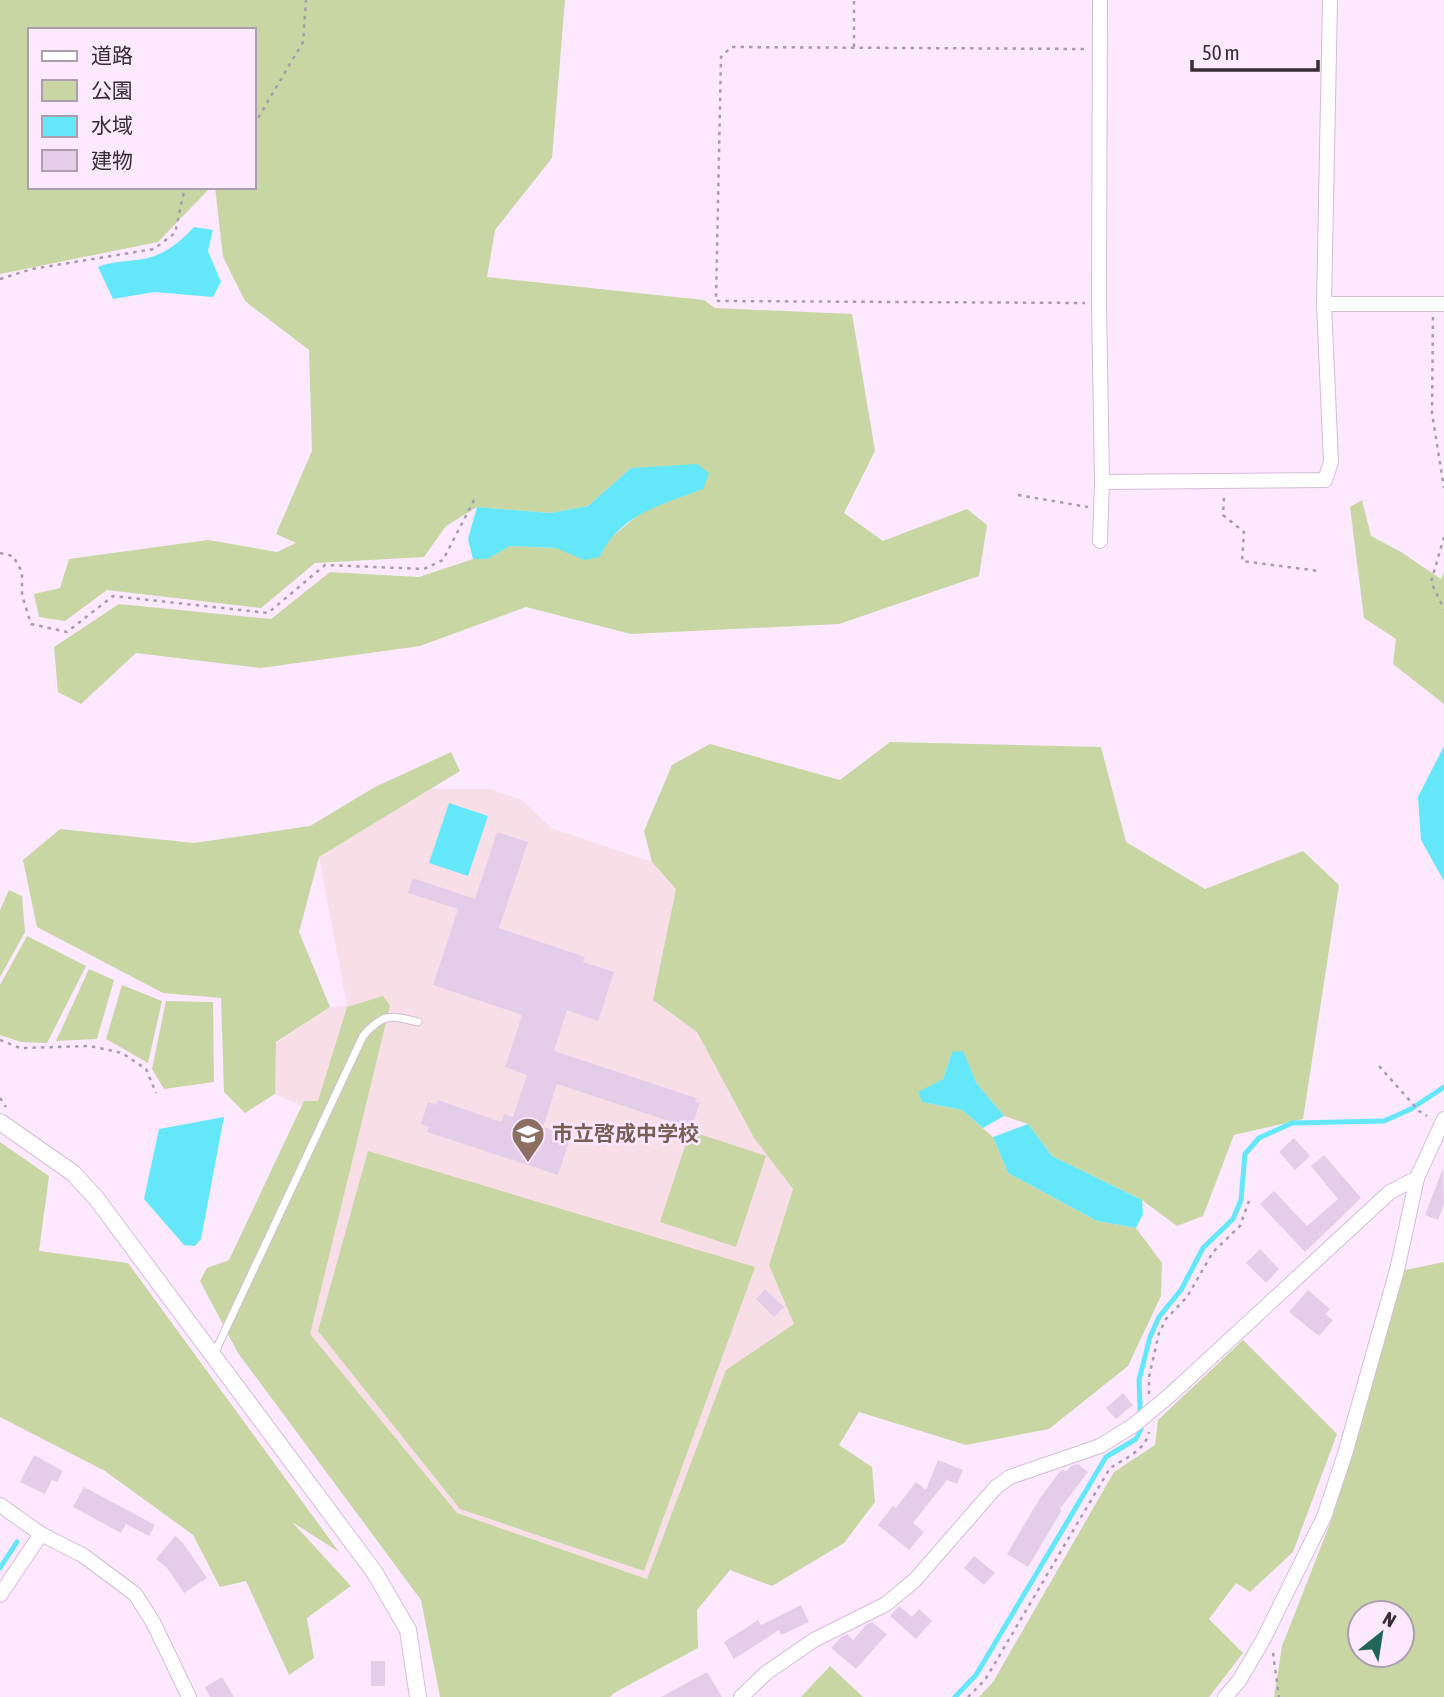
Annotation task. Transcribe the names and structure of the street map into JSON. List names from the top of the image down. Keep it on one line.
{"places":{"school or university":["市立啓成中学校"]},"legend":["道路","公園","水域","建物"],"scale_bar":"50 m","north":"top right"}
